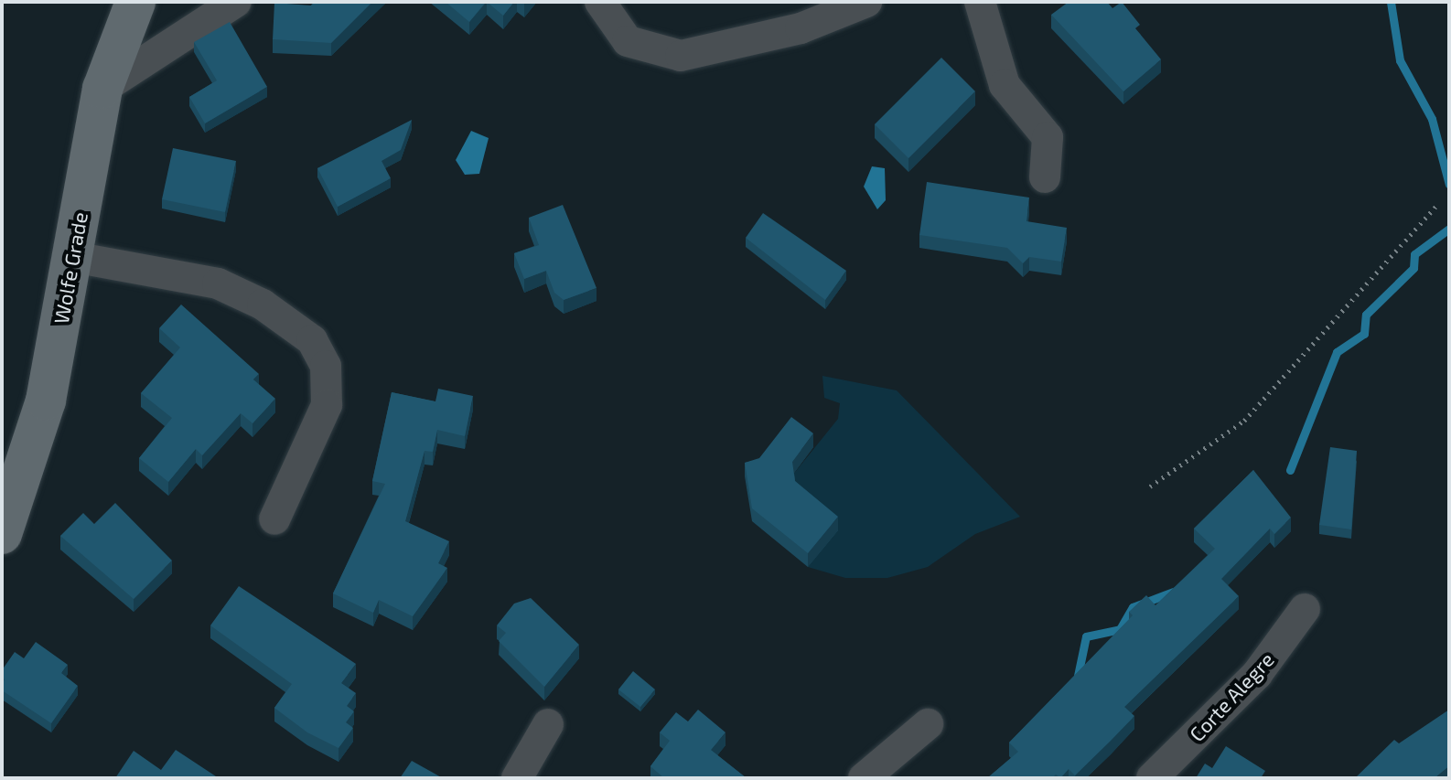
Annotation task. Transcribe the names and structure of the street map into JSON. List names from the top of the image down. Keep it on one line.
{"streets":{"street":["Wolfe Grade","Corte Alegre"]}}
